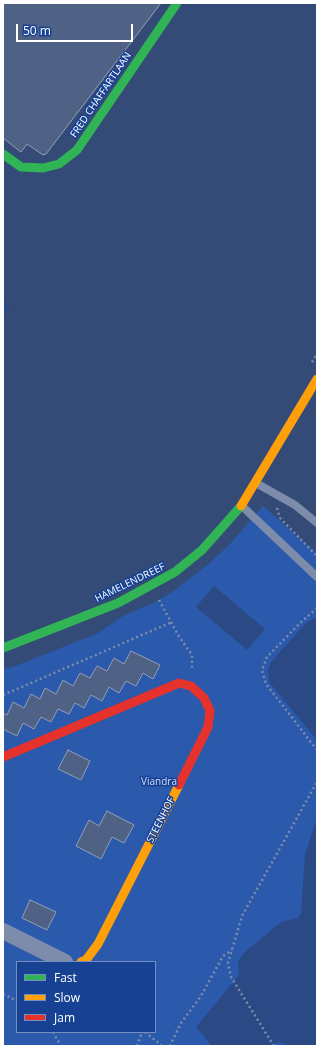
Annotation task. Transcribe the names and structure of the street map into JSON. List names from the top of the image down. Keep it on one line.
{"streets":{"street":["FRED CHAFFARTLAAN","HAMELENDREEF","STEENHOF"]},"parks":["Viandra"],"legend":["Fast","Slow","Jam"],"scale_bar":"50 m"}
